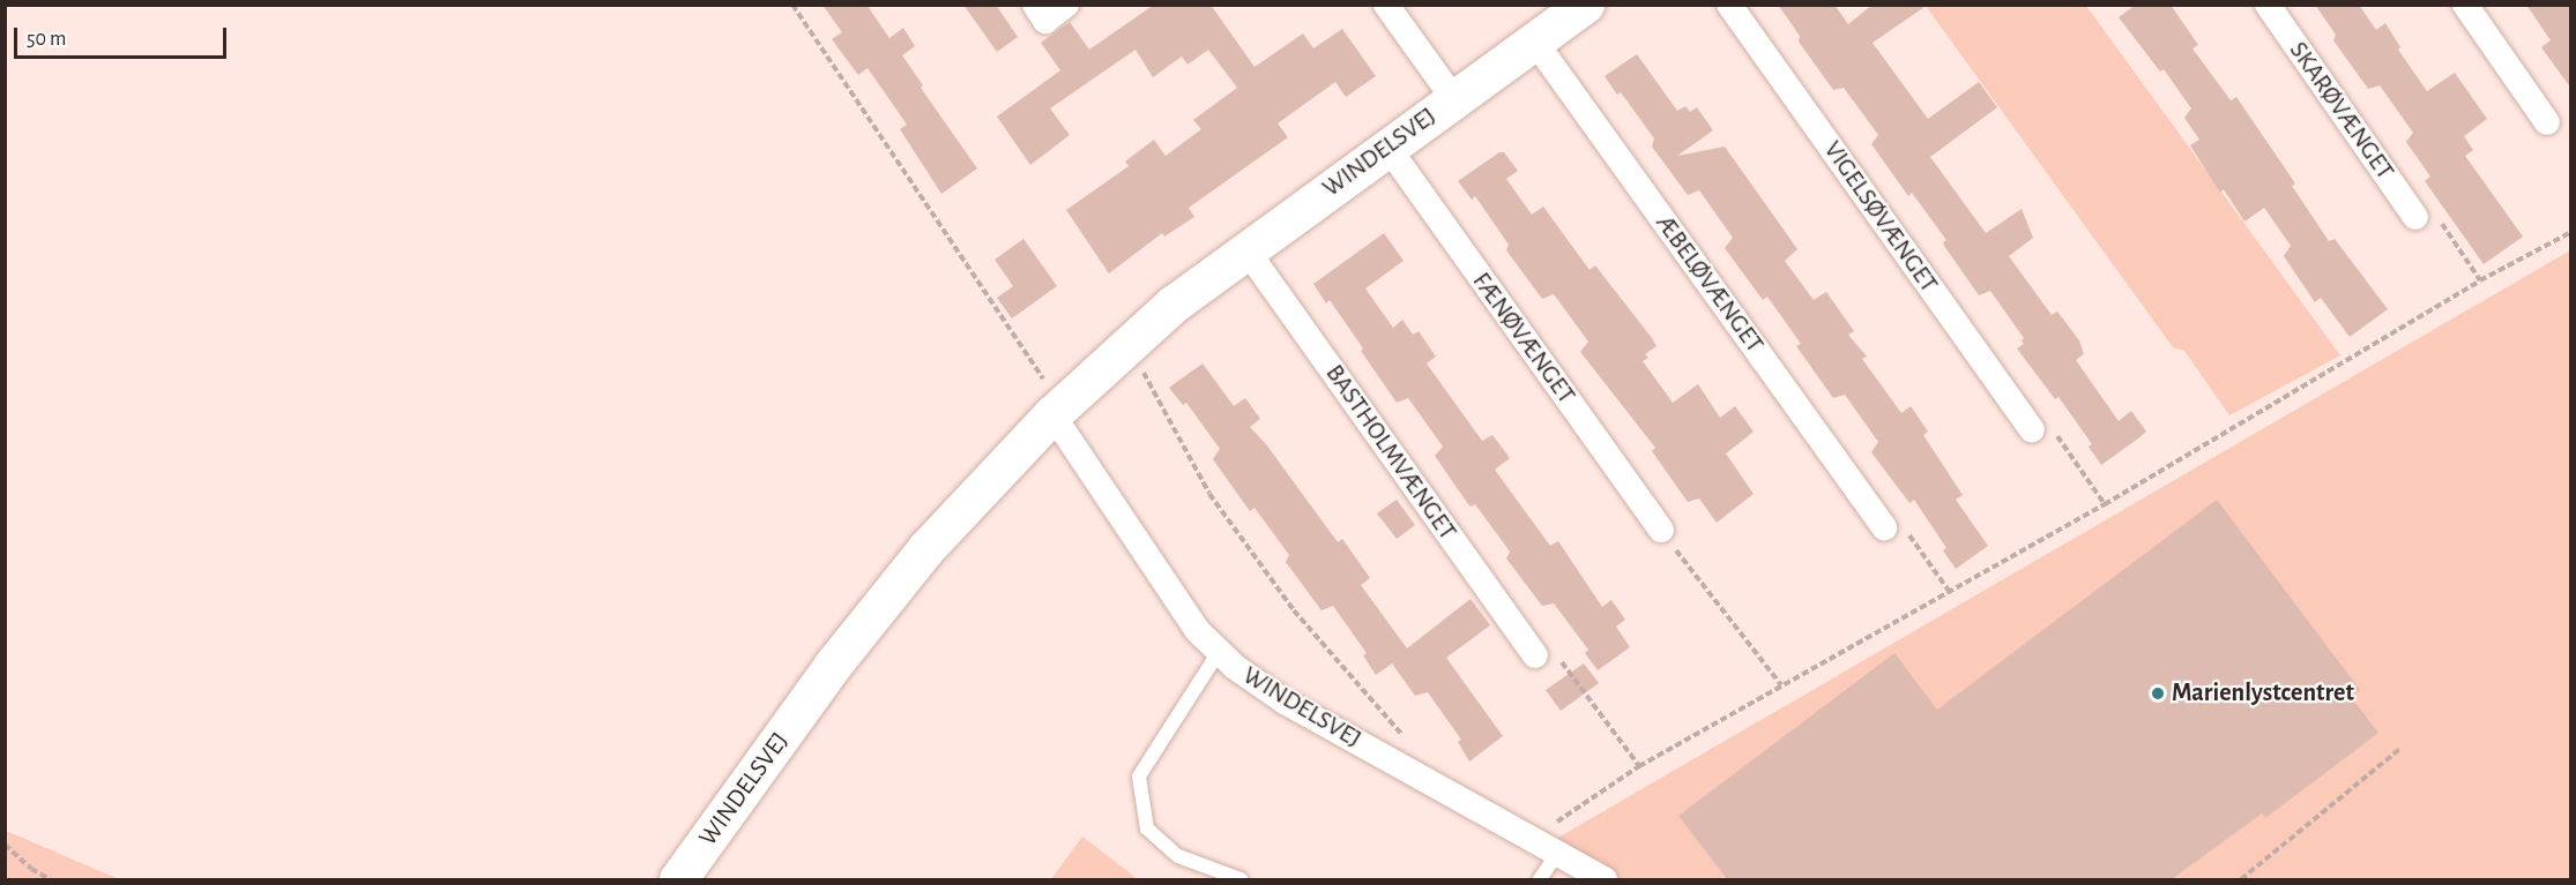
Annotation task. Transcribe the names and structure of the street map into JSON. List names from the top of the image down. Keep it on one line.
{"streets":{"street":["SKARØVÆNGET","WINDELSVEJ","VIGELSØVÆNGET","ÆBELØVÆNGET","FÆNØVÆNGET","BASTHOLMVÆNGET"]},"crossings":[["WINDELSVEJ","ÆBELØVÆNGET"],["WINDELSVEJ","FÆNØVÆNGET"],["WINDELSVEJ","BASTHOLMVÆNGET"]],"places":["Marienlystcentret"],"scale_bar":"50 m"}
